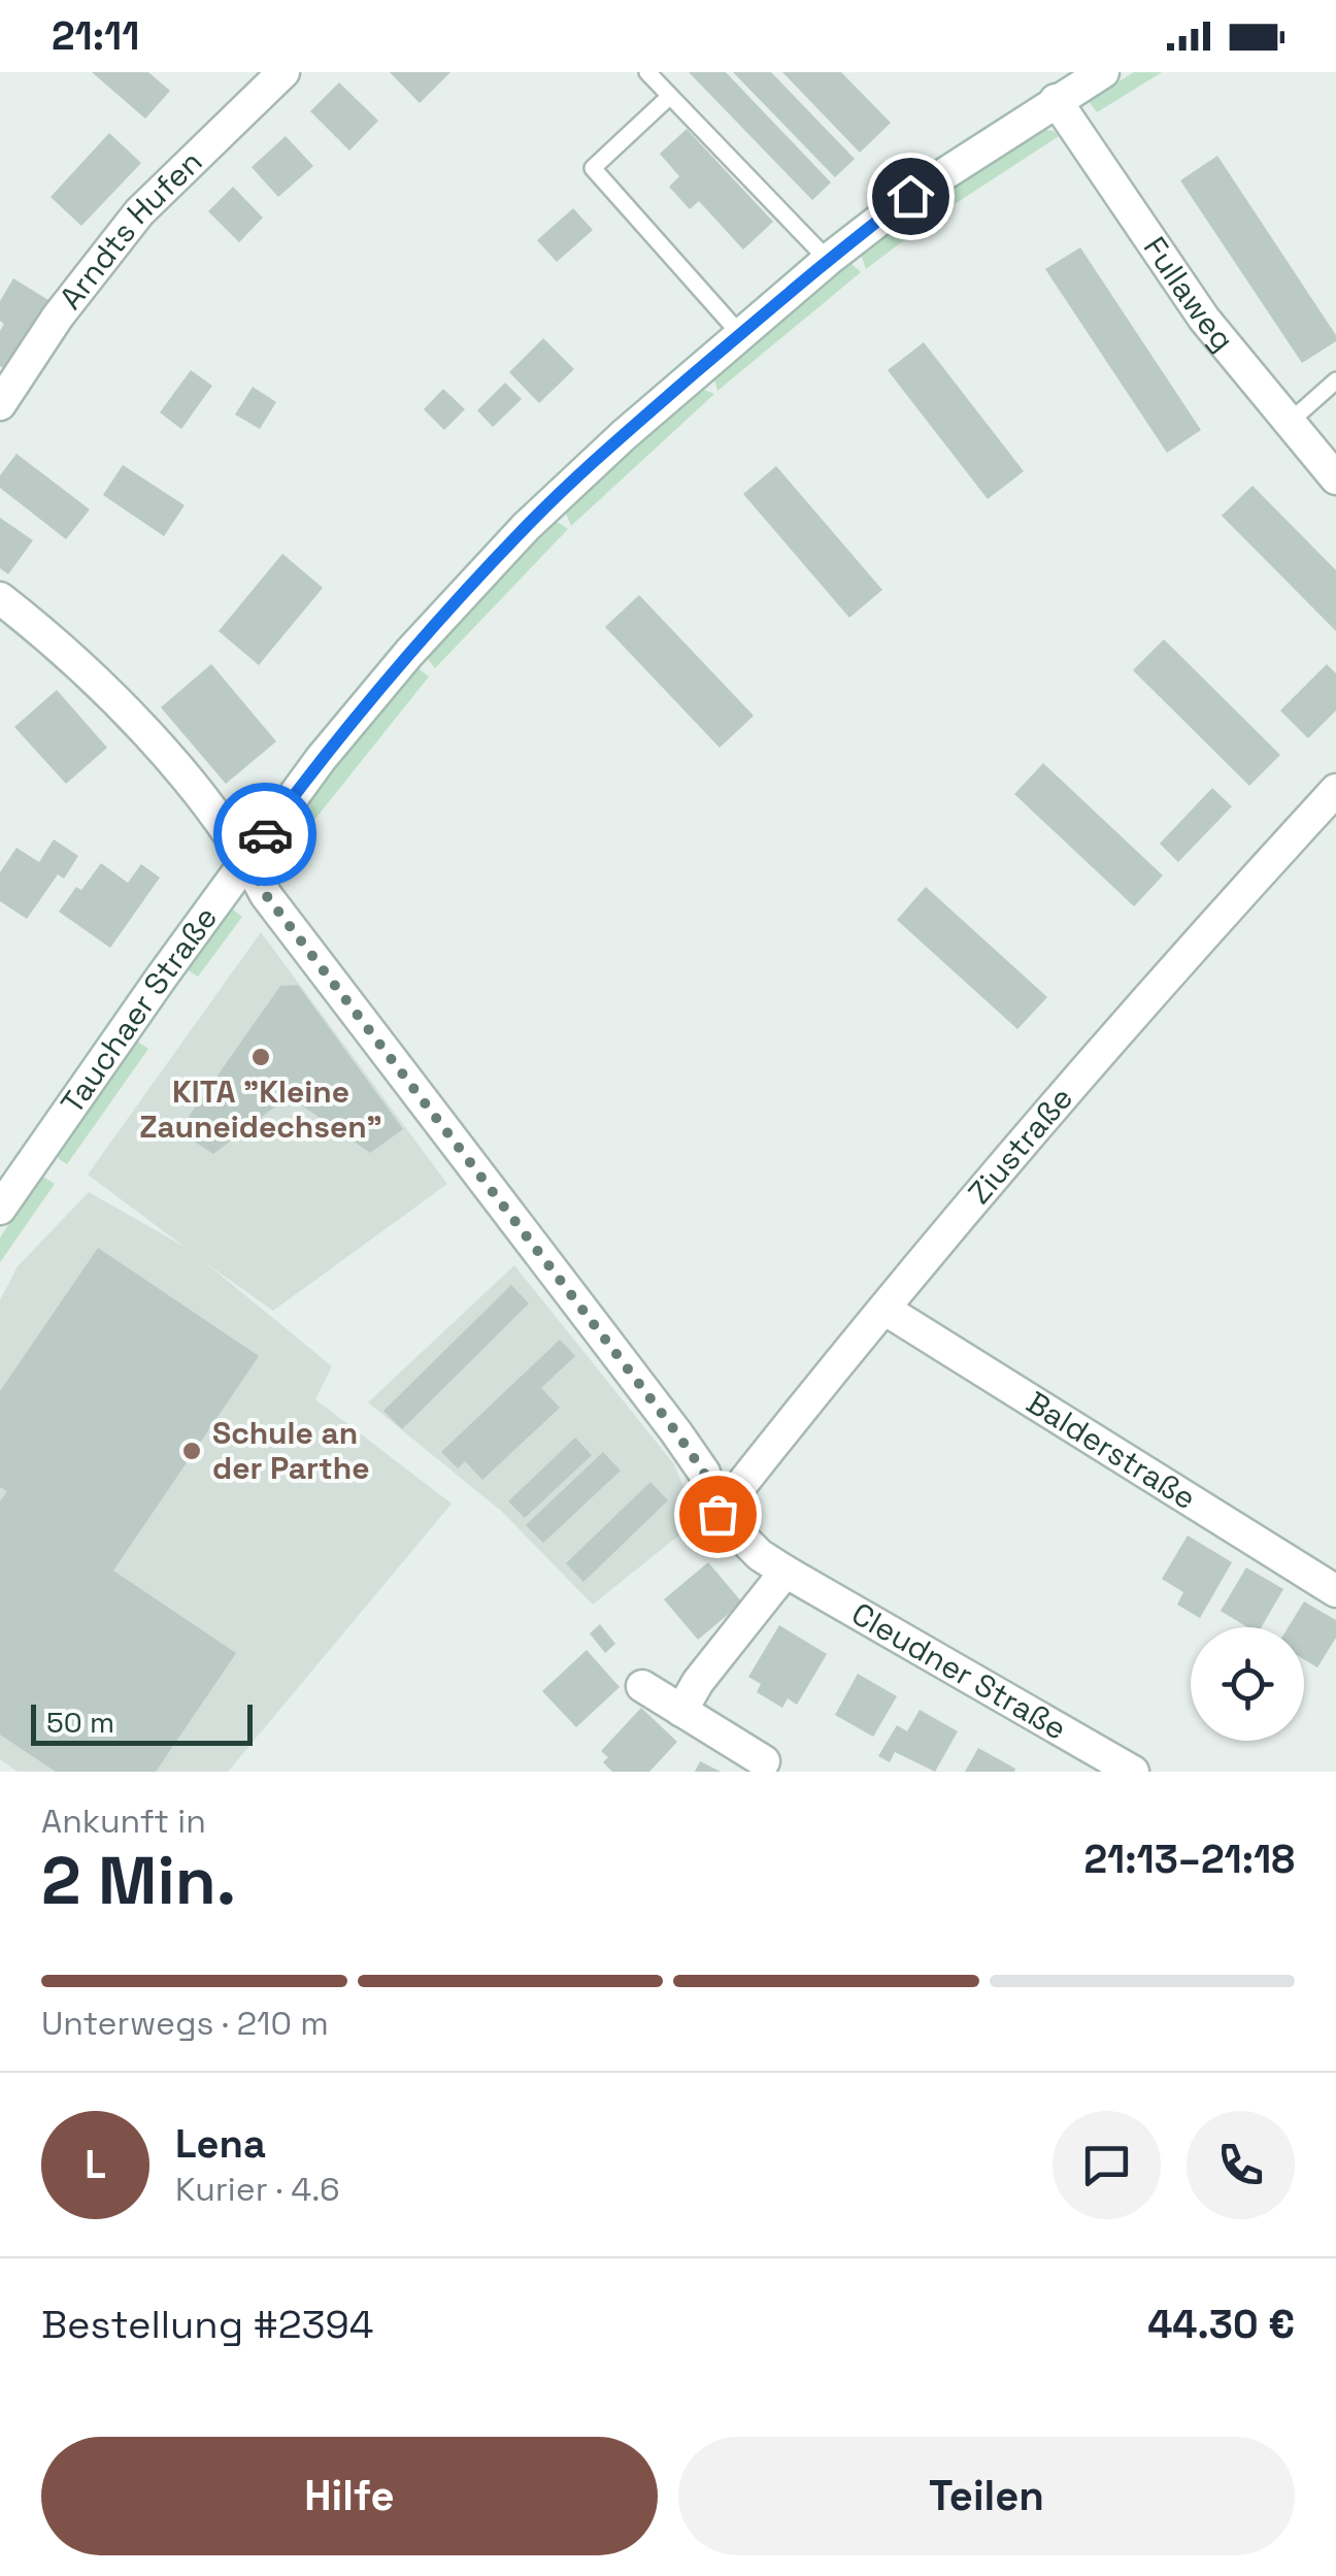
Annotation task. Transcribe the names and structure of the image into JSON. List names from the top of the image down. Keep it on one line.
{"streets":{"street":["Arndts Hufen","Fullaweg","Tauchaer Straße","Ziustraße","Balderstraße","Cleudner Straße"]},"crossings":[["Fullaweg","Tauchaer Straße"],["Tauchaer Straße","Cleudner Straße"],["Ziustraße","Balderstraße"],["Ziustraße","Cleudner Straße"]],"places":["KITA \"Kleine Zauneidechsen\"","Schule an der Parthe"],"scale_bar":"50 m","page":{"status":"21:11","scale":"50 m","heading":["2 Min.","Ankunft in","21:13–21:18"],"panel":["Lena","Kurier · 4.6","Bestellung #2394","44.30 €"],"bar":"Unterwegs · 210 m","round":"L","buttons":["Hilfe","Teilen"]}}
